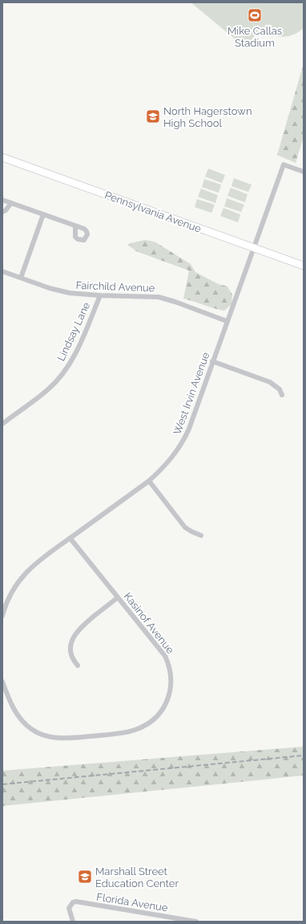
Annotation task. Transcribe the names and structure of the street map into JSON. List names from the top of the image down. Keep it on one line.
{"streets":{"main road":["Pennsylvania Avenue"],"street":["Fairchild Avenue","Lindsay Lane","West Irvin Avenue","Kasinof Avenue","Florida Avenue"]},"crossings":[["Pennsylvania Avenue","West Irvin Avenue"],["Fairchild Avenue","Lindsay Lane"],["Fairchild Avenue","West Irvin Avenue"],["West Irvin Avenue","Kasinof Avenue"]],"places":{"sports":["Mike Callas Stadium"],"school or university":["North Hagerstown High School","Marshall Street Education Center"]}}
